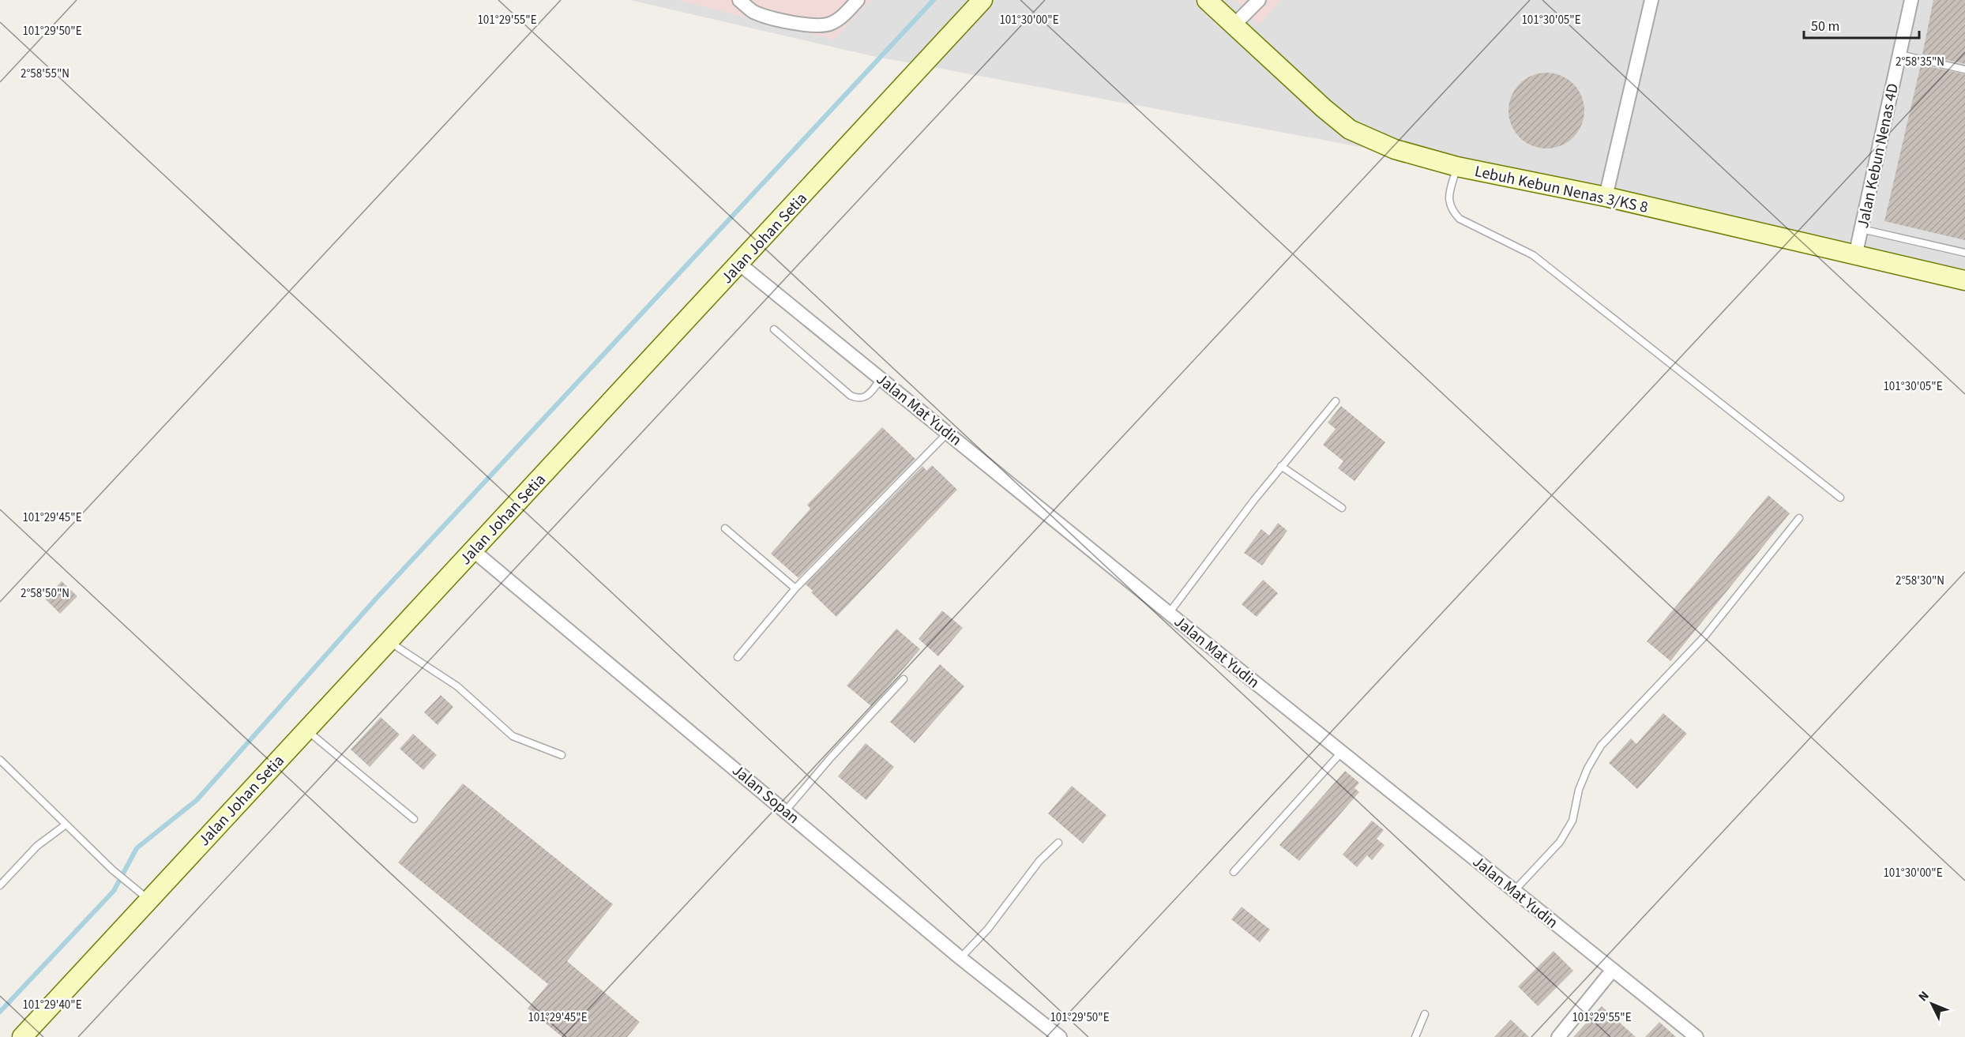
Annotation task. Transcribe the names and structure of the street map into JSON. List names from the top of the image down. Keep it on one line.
{"streets":{"main road":["Lebuh Kebun Nenas 3/KS 8","Jalan Johan Setia"],"street":["Jalan Kebun Nenas 4D","Jalan Mat Yudin","Jalan Sopan"]},"crossings":[["Jalan Kebun Nenas 4D","Lebuh Kebun Nenas 3/KS 8"],["Jalan Johan Setia","Jalan Mat Yudin"],["Jalan Johan Setia","Jalan Sopan"]],"scale_bar":"50 m","north":"top left","coordinates":["101°29'55\"E","101°30'00\"E","101°30'05\"E","101°29'50\"E","2°58'35\"N","2°58'55\"N","101°29'45\"E","2°58'30\"N","2°58'50\"N","101°29'40\"E"]}
